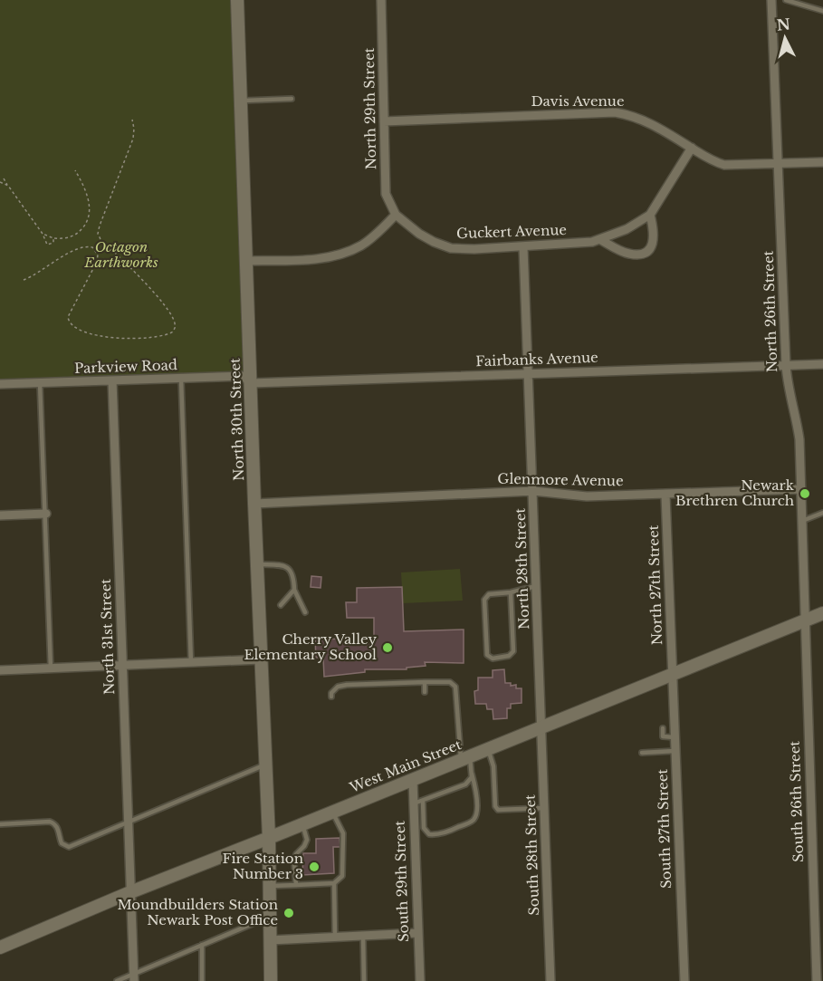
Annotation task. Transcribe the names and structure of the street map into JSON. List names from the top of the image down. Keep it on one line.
{"streets":{"street":["Davis Avenue","North 29th Street","Guckert Avenue","North 26th Street","Fairbanks Avenue","Parkview Road","North 30th Street","Glenmore Avenue","North 28th Street","North 27th Street","North 31st Street","West Main Street","South 26th Street","South 27th Street","South 28th Street","South 29th Street"]},"crossings":[["Davis Avenue","North 29th Street"],["Davis Avenue","Guckert Avenue"],["Davis Avenue","North 26th Street"],["North 29th Street","Guckert Avenue"],["Guckert Avenue","North 28th Street"],["North 26th Street","Fairbanks Avenue"],["North 26th Street","Glenmore Avenue"],["North 26th Street","West Main Street"],["North 26th Street","South 26th Street"],["Fairbanks Avenue","Parkview Road"],["Fairbanks Avenue","North 30th Street"],["Fairbanks Avenue","North 28th Street"],["Parkview Road","North 30th Street"],["Parkview Road","North 31st Street"],["North 30th Street","Glenmore Avenue"],["North 30th Street","West Main Street"],["Glenmore Avenue","North 28th Street"],["Glenmore Avenue","North 27th Street"],["North 28th Street","West Main Street"],["North 28th Street","South 28th Street"],["North 27th Street","West Main Street"],["North 27th Street","South 27th Street"],["North 31st Street","West Main Street"],["West Main Street","South 26th Street"],["West Main Street","South 27th Street"],["West Main Street","South 28th Street"],["West Main Street","South 29th Street"]],"parks":["Octagon Earthworks"],"places":["Newark Brethren Church","Cherry Valley Elementary School","Fire Station Number 3","Moundbuilders Station Newark Post Office"],"north":"top"}
